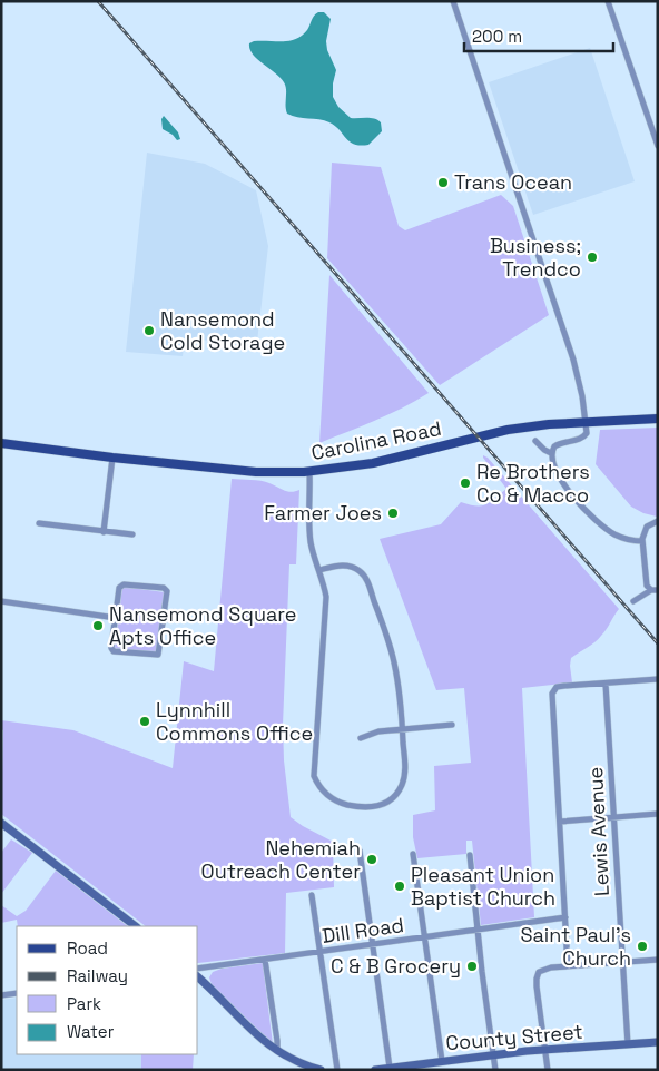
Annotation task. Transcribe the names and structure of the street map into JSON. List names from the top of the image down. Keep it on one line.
{"streets":{"main road":["Carolina Road"],"street":["Lewis Avenue","Dill Road","County Street"]},"crossings":[["Lewis Avenue","County Street"]],"places":["Trans Ocean","Business; Trendco","Nansemond Cold Storage","Re Brothers Co & Macco","Farmer Joes","Nansemond Square Apts Office","Lynnhill Commons Office","Nehemiah Outreach Center","Pleasant Union Baptist Church","Saint Paul's Church","C & B Grocery"],"legend":["Road","Railway","Park","Water"],"scale_bar":"200 m"}
